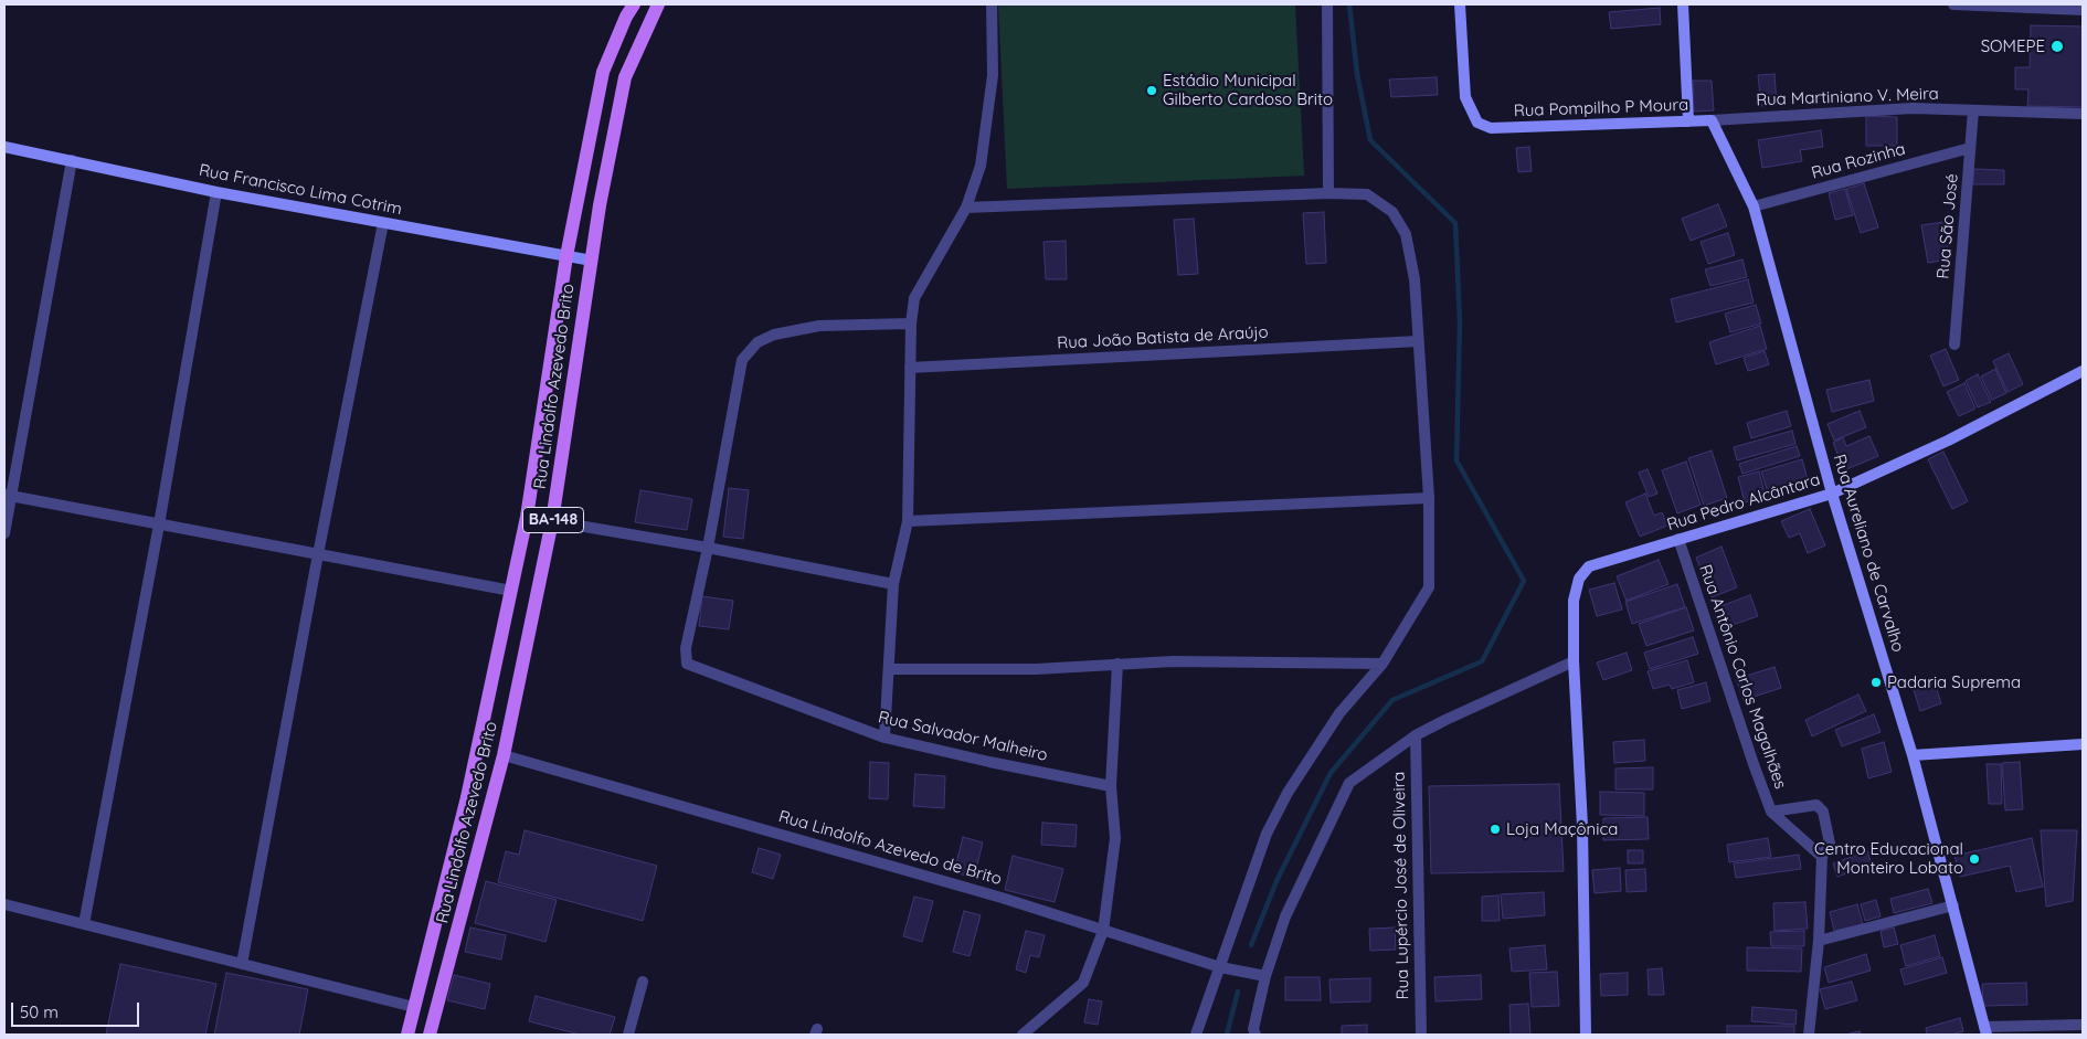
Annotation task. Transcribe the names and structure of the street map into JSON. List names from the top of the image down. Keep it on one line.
{"streets":{"main road":["Rua Lindolfo Azevedo Brito","BA-148"],"street":["Rua Martiniano V. Meira","Rua Pompilho P Moura","Rua Rozinha","Rua Francisco Lima Cotrim","Rua São José","Rua João Batista de Araújo","Rua Pedro Alcântara","Rua Aureliano de Carvalho","Rua Antônio Carlos Magalhães","Rua Salvador Malheiro","Rua Lindolfo Azevedo de Brito","Rua Lupércio José de Oliveira"]},"crossings":[["Rua Martiniano V. Meira","Rua Pompilho P Moura"],["Rua Martiniano V. Meira","Rua São José"],["Rua Martiniano V. Meira","Rua Aureliano de Carvalho"],["Rua Pompilho P Moura","Rua Aureliano de Carvalho"],["Rua Rozinha","Rua São José"],["Rua Rozinha","Rua Aureliano de Carvalho"],["Rua Francisco Lima Cotrim","Rua Lindolfo Azevedo Brito"],["Rua Lindolfo Azevedo Brito","Rua Lindolfo Azevedo de Brito"],["Rua Pedro Alcântara","Rua Aureliano de Carvalho"],["Rua Pedro Alcântara","Rua Antônio Carlos Magalhães"]],"places":["SOMEPE","Estádio Municipal Gilberto Cardoso Brito","Padaria Suprema","Loja Maçônica","Centro Educacional Monteiro Lobato"],"scale_bar":"50 m"}
